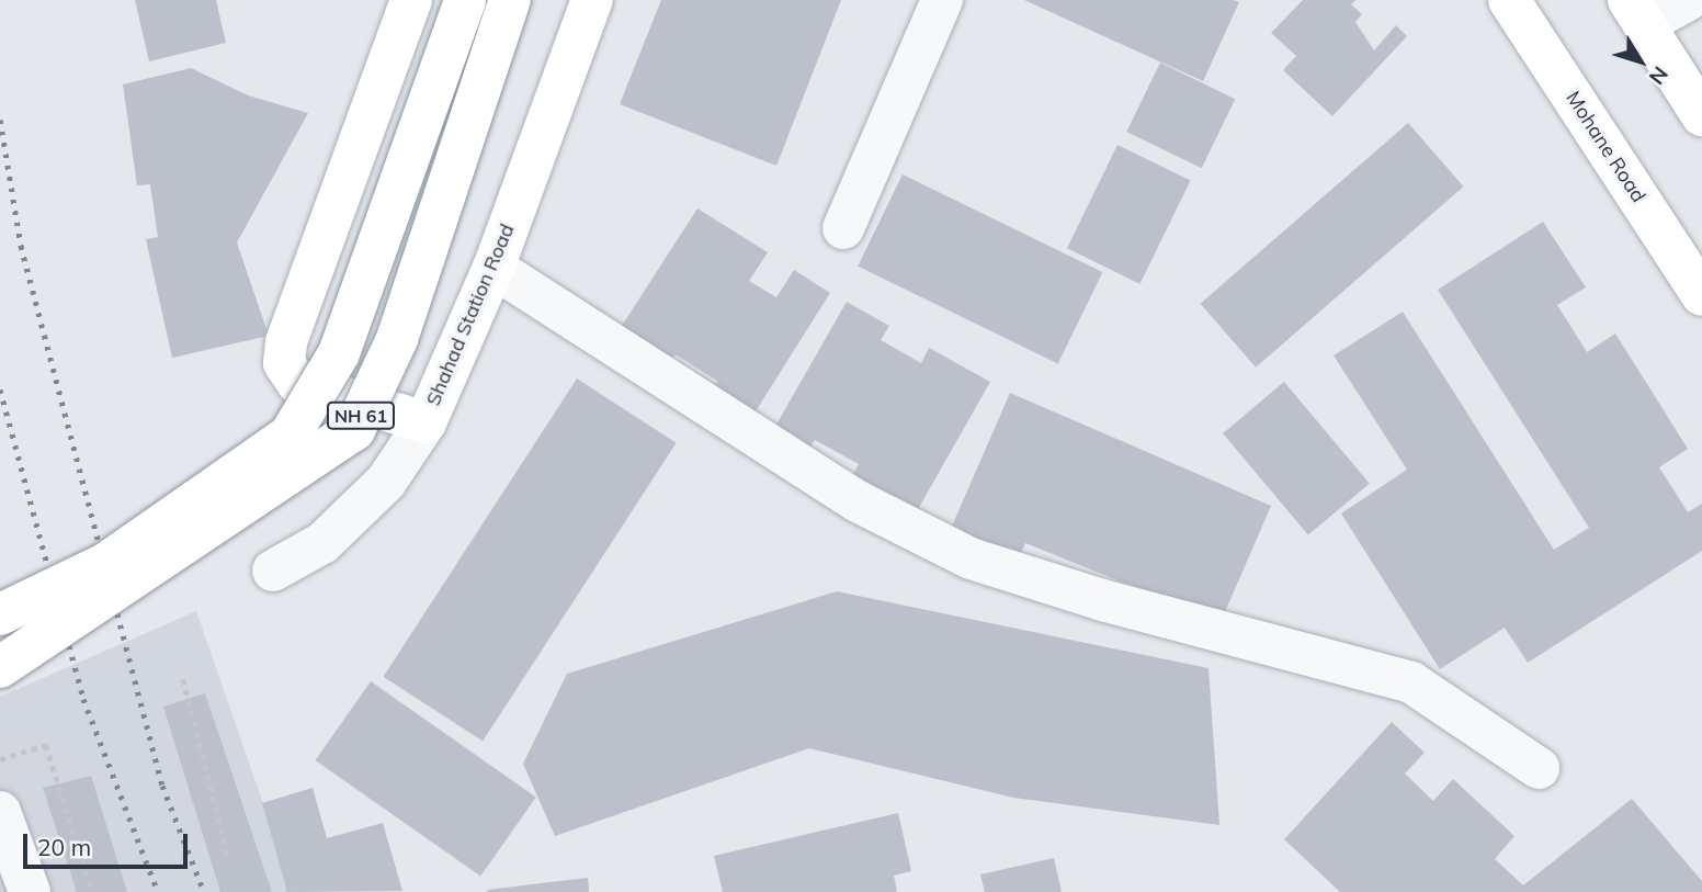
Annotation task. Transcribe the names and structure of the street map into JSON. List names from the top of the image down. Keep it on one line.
{"streets":{"main road":["Mohane Road","Shahad Station Road","NH 61"]},"scale_bar":"20 m","north":"bottom right"}
